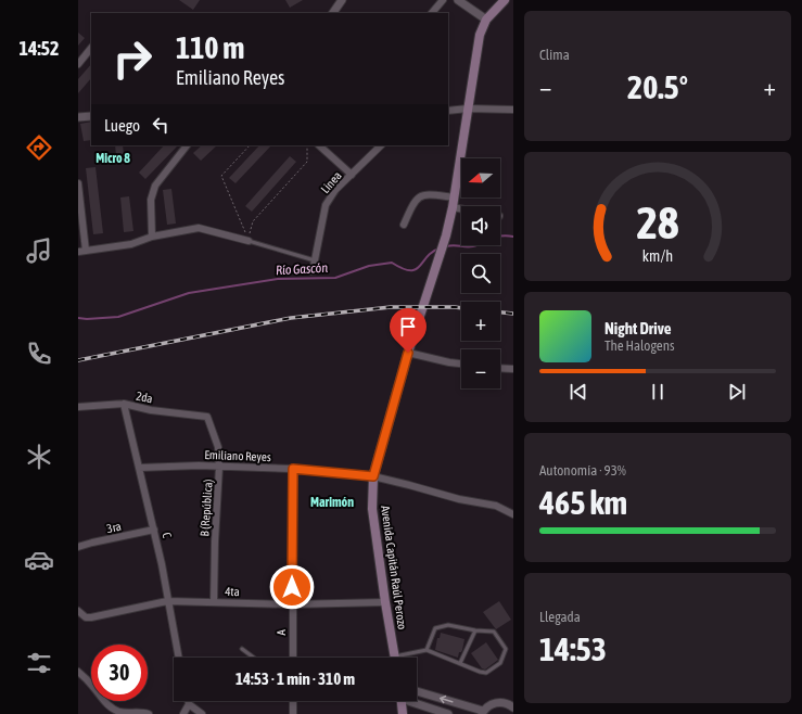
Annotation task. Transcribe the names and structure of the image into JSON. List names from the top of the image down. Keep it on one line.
{"streets":{"main road":["Avenida Capitán Raúl Perozo"],"street":["Linea","2da","Emiliano Reyes","B (República)","3ra","C","4ta","A"]},"crossings":[["2da","B (República)"],["2da","C"],["Emiliano Reyes","B (República)"],["Emiliano Reyes","C"],["Emiliano Reyes","Avenida Capitán Raúl Perozo"],["Emiliano Reyes","A"],["B (República)","4ta"],["3ra","C"],["C","4ta"],["Avenida Capitán Raúl Perozo","4ta"],["4ta","A"]],"districts":["Micro 8","Marimón"],"water":["Río Gascón"],"north":"left","page":{"tabs":"14:52","tile":["Clima",["Autonomía · 93%","465 km"],["Llegada","14:53"]],"turn":["110 m","Emiliano Reyes"],"heat":["−","20.5°","+"],"then":"Luego","map_buttons":["+","−"],"song":["Night Drive","The Halogens"],"limit":"30","trip":"14:53 · 1 min · 310 m","gauge":["28","km/h"]}}
